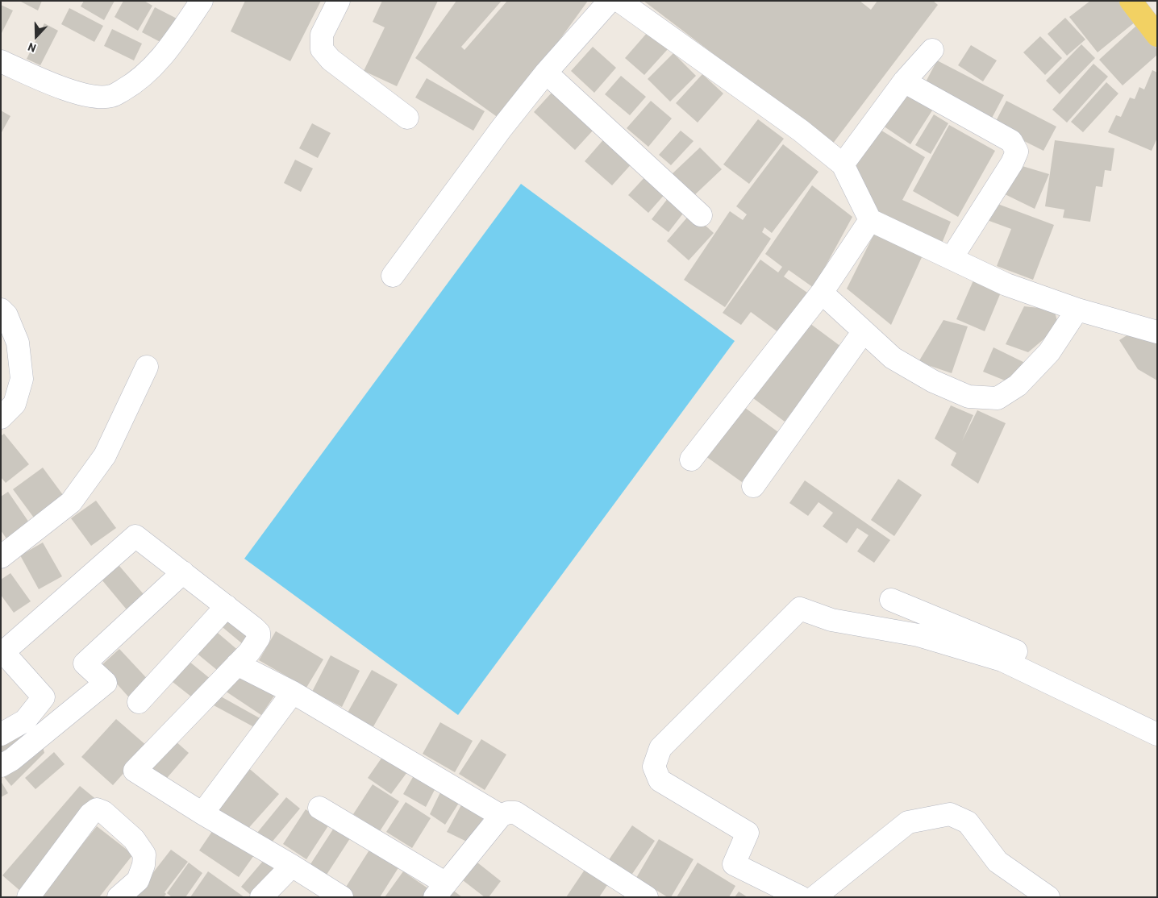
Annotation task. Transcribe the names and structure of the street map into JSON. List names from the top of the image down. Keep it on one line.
{"north":"bottom"}
